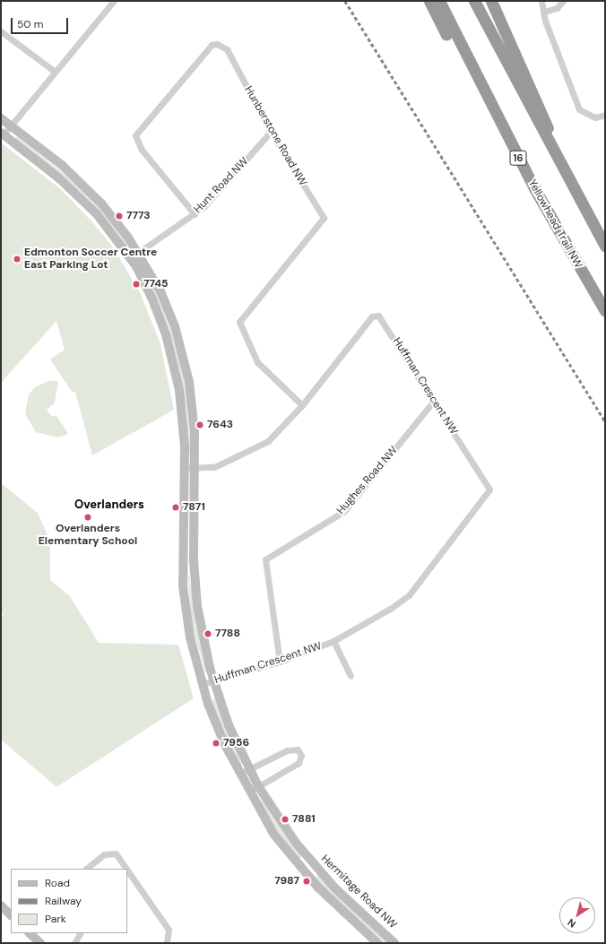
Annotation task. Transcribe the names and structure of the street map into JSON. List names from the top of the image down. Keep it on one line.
{"streets":{"highway":["16","Yellowhead Trail NW"],"street":["Hunberstone Road NW","Hunt Road NW","Huffman Crescent NW","Hughes Road NW","Hermitage Road NW"]},"crossings":[["Hunberstone Road NW","Hunt Road NW"],["Hunberstone Road NW","Huffman Crescent NW"],["Hunt Road NW","Hermitage Road NW"],["Huffman Crescent NW","Hughes Road NW"],["Huffman Crescent NW","Hermitage Road NW"]],"districts":["Overlanders"],"places":["7773","Edmonton Soccer Centre East Parking Lot","7745","7643","7871","Overlanders Elementary School","7788","7956","7881","7987"],"legend":["Road","Railway","Park"],"scale_bar":"50 m","north":"bottom left"}
